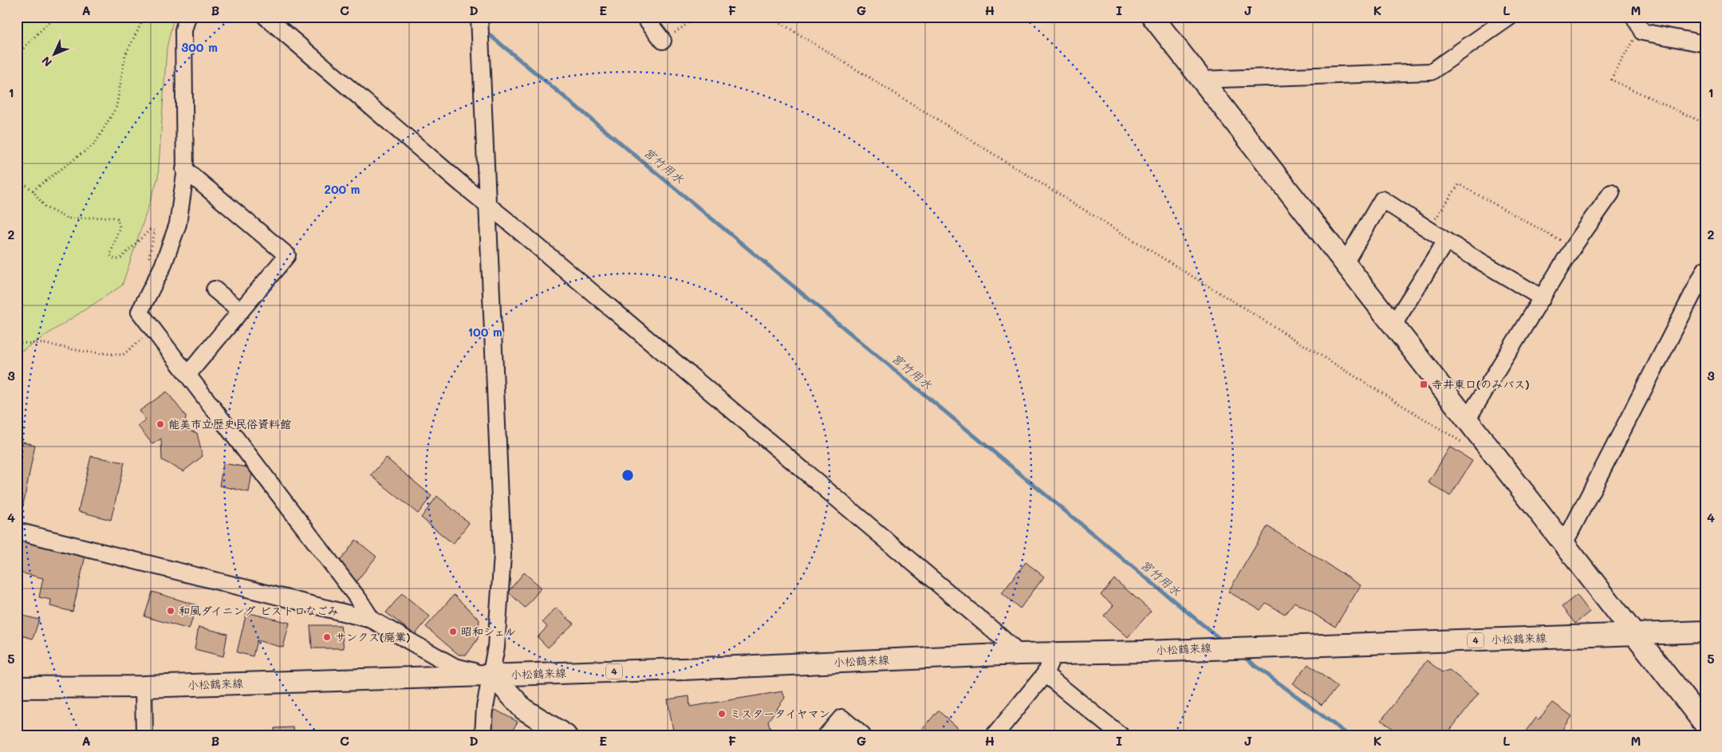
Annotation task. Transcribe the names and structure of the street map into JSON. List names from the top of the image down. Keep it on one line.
{"streets":{"main road":["小松鶴来線","4"]},"water":["宮竹用水"],"places":{"transit":["寺井東口(のみバス)"],"other":["能美市立歴史民俗資料館","和風ダイニング ビストロなごみ","昭和シェル","サンクス(廃業)","ミスタータイヤマン"]},"north":"bottom left","grid":{"columns":["A","B","C","D","E","F","G","H","I","J","K","L","M"],"rows":["1","2","3","4","5"]},"rings":["300 m","200 m","100 m"]}
